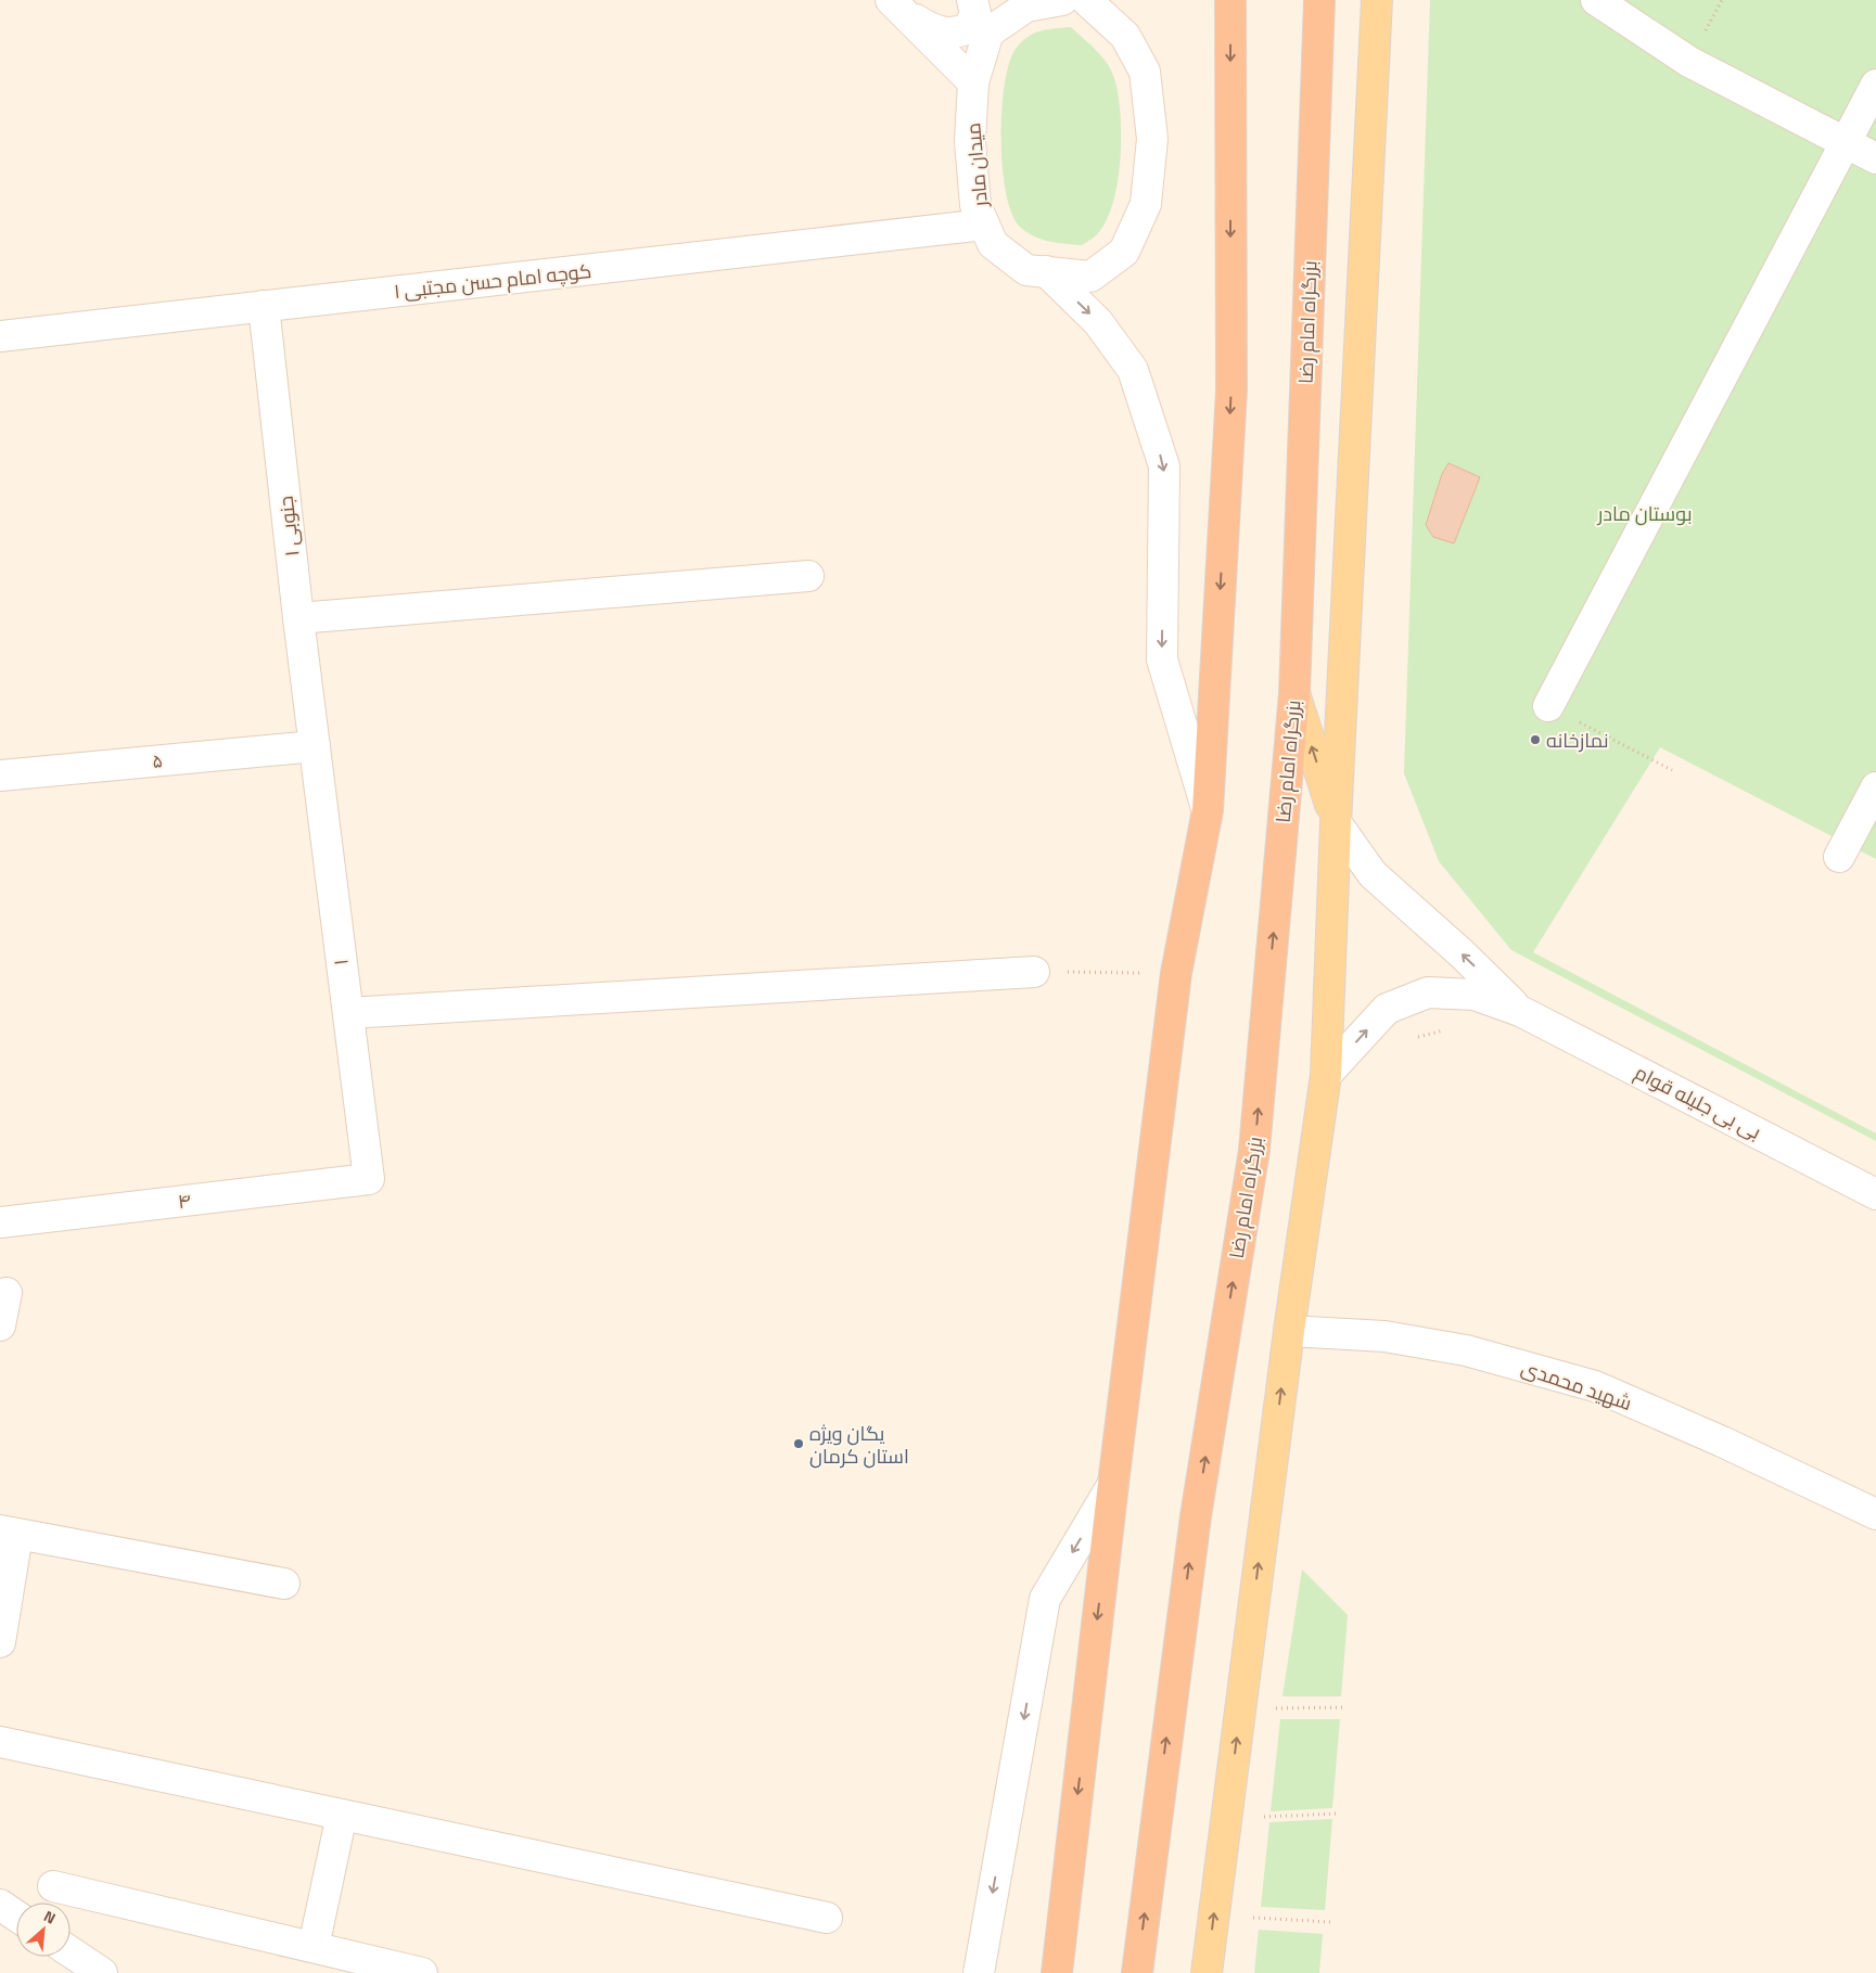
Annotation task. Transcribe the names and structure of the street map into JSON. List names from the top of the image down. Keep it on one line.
{"streets":{"highway":["بزرگراه امام رضا"],"street":["میدان مادر","کوچه امام حسن مجتبی ۱","۱ جنوبی","۵","۱‍","بی بی جلیله قوام","۴","شهید محمدی"]},"crossings":[["میدان مادر","کوچه امام حسن مجتبی ۱"],["کوچه امام حسن مجتبی ۱","۱ جنوبی"],["۱ جنوبی","۵"],["۱ جنوبی","۱‍"],["۵","۱‍"],["۱‍","۴"]],"parks":["بوستان مادر"],"places":["نمازخانه","یگان ویژه استان کرمان"],"north":"top right"}
